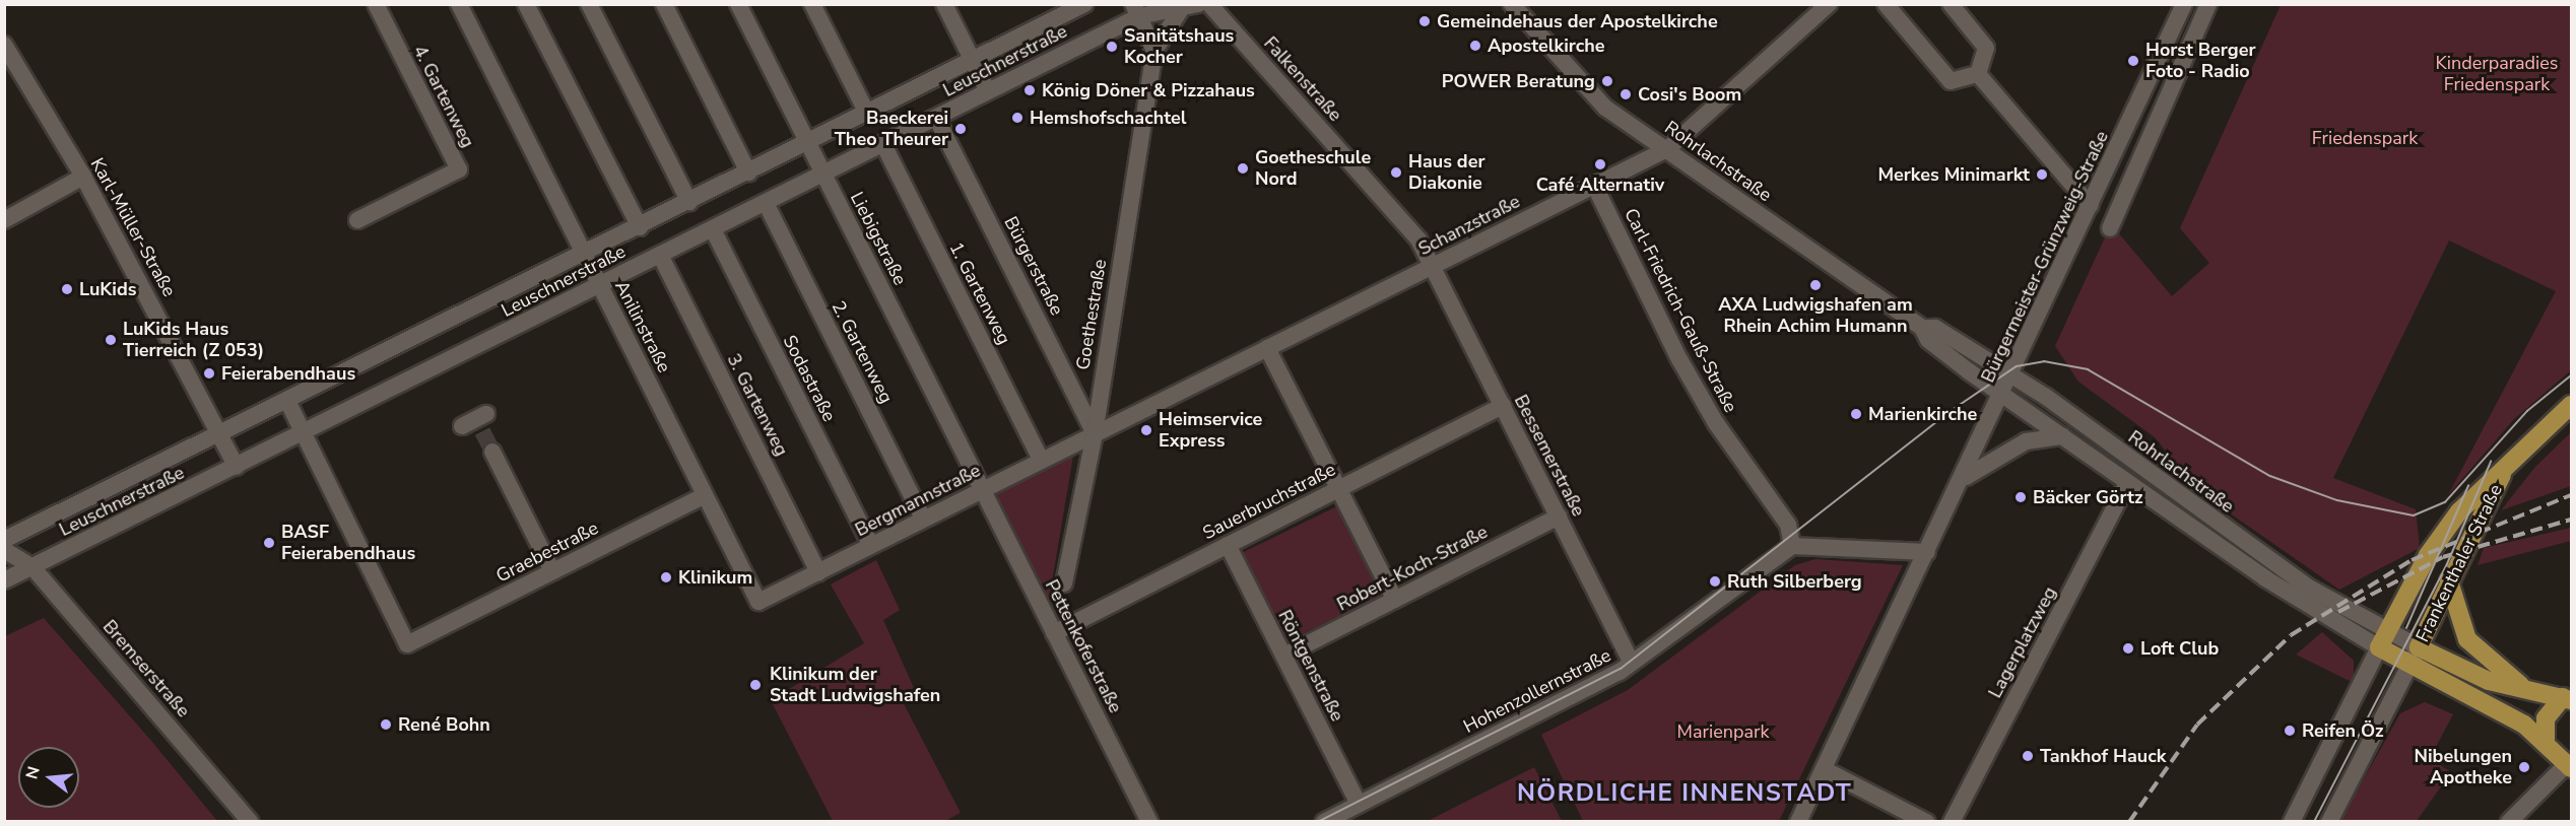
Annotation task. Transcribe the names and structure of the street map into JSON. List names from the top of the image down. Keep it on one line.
{"streets":{"main road":["Frankenthaler Straße"],"street":["Leuschnerstraße","Falkenstraße","4. Gartenweg","Rohrlachstraße","Schanzstraße","Karl-Müller-Straße","Liebigstraße","Bürgermeister-Grünzweig-Straße","Bürgerstraße","1. Gartenweg","Carl-Friedrich-Gauß-Straße","Goethestraße","Anilinstraße","2. Gartenweg","Sodastraße","3. Gartenweg","Bessemerstraße","Bergmannstraße","Sauerbruchstraße","Graebestraße","Robert-Koch-Straße","Lagerplatzweg","Pettenkoferstraße","Röntgenstraße","Bremserstraße","Hohenzollernstraße"]},"crossings":[["Leuschnerstraße","Karl-Müller-Straße"],["Leuschnerstraße","Liebigstraße"],["Leuschnerstraße","Bürgerstraße"],["Leuschnerstraße","1. Gartenweg"],["Leuschnerstraße","Goethestraße"],["Leuschnerstraße","Anilinstraße"],["Leuschnerstraße","2. Gartenweg"],["Leuschnerstraße","Sodastraße"],["Leuschnerstraße","3. Gartenweg"],["Leuschnerstraße","Graebestraße"],["Leuschnerstraße","Bremserstraße"],["Falkenstraße","Schanzstraße"],["Falkenstraße","Bessemerstraße"],["Rohrlachstraße","Schanzstraße"],["Rohrlachstraße","Bürgermeister-Grünzweig-Straße"],["Rohrlachstraße","Frankenthaler Straße"],["Rohrlachstraße","Lagerplatzweg"],["Schanzstraße","Bürgerstraße"],["Schanzstraße","Carl-Friedrich-Gauß-Straße"],["Schanzstraße","Goethestraße"],["Schanzstraße","Bessemerstraße"],["Schanzstraße","Bergmannstraße"],["Liebigstraße","Bergmannstraße"],["Liebigstraße","Pettenkoferstraße"],["Bürgerstraße","Goethestraße"],["Bürgerstraße","Bergmannstraße"],["1. Gartenweg","Bergmannstraße"],["Carl-Friedrich-Gauß-Straße","Hohenzollernstraße"],["Goethestraße","Bergmannstraße"],["Anilinstraße","Bergmannstraße"],["Anilinstraße","Graebestraße"],["2. Gartenweg","Bergmannstraße"],["Sodastraße","Bergmannstraße"],["3. Gartenweg","Bergmannstraße"],["Bessemerstraße","Sauerbruchstraße"],["Bessemerstraße","Robert-Koch-Straße"],["Bessemerstraße","Hohenzollernstraße"],["Bergmannstraße","Pettenkoferstraße"],["Sauerbruchstraße","Pettenkoferstraße"],["Sauerbruchstraße","Röntgenstraße"],["Robert-Koch-Straße","Röntgenstraße"],["Röntgenstraße","Hohenzollernstraße"]],"districts":["NÖRDLICHE INNENSTADT"],"parks":["Kinderparadies Friedenspark","Friedenspark","Marienpark"],"places":["Gemeindehaus der Apostelkirche","Apostelkirche","Sanitätshaus Kocher","Horst Berger Foto - Radio","POWER Beratung","König Döner & Pizzahaus","Cosi's Boom","Hemshofschachtel","Baeckerei Theo Theurer","Café Alternativ","Goetheschule Nord","Haus der Diakonie","Merkes Minimarkt","AXA Ludwigshafen am Rhein Achim Humann","LuKids","LuKids Haus Tierreich (Z 053)","Feierabendhaus","Marienkirche","Heimservice Express","Bäcker Görtz","BASF Feierabendhaus","Klinikum","Ruth Silberberg","Loft Club","Klinikum der Stadt Ludwigshafen","René Bohn","Reifen Öz","Tankhof Hauck","Nibelungen Apotheke"],"north":"left"}
